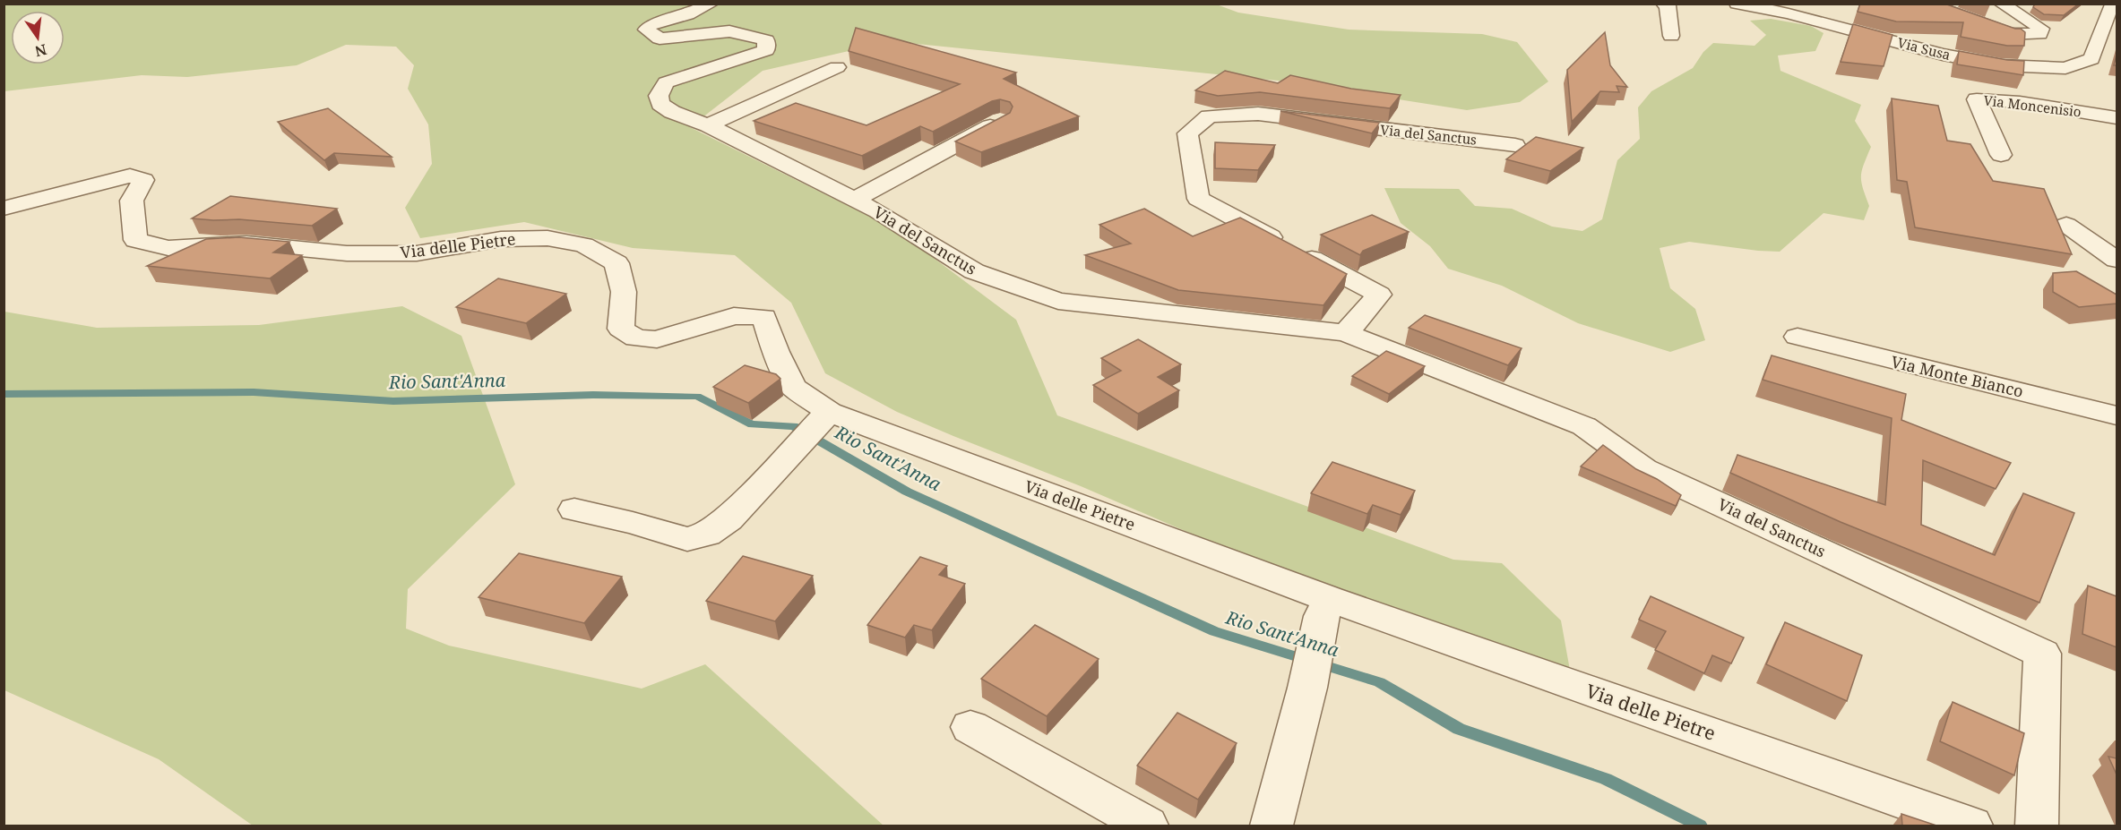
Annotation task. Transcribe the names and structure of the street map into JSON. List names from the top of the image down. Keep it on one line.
{"streets":{"street":["Via Susa","Via Moncenisio","Via del Sanctus","Via delle Pietre","Via Monte Bianco"]},"water":["Rio Sant'Anna"],"north":"bottom"}
